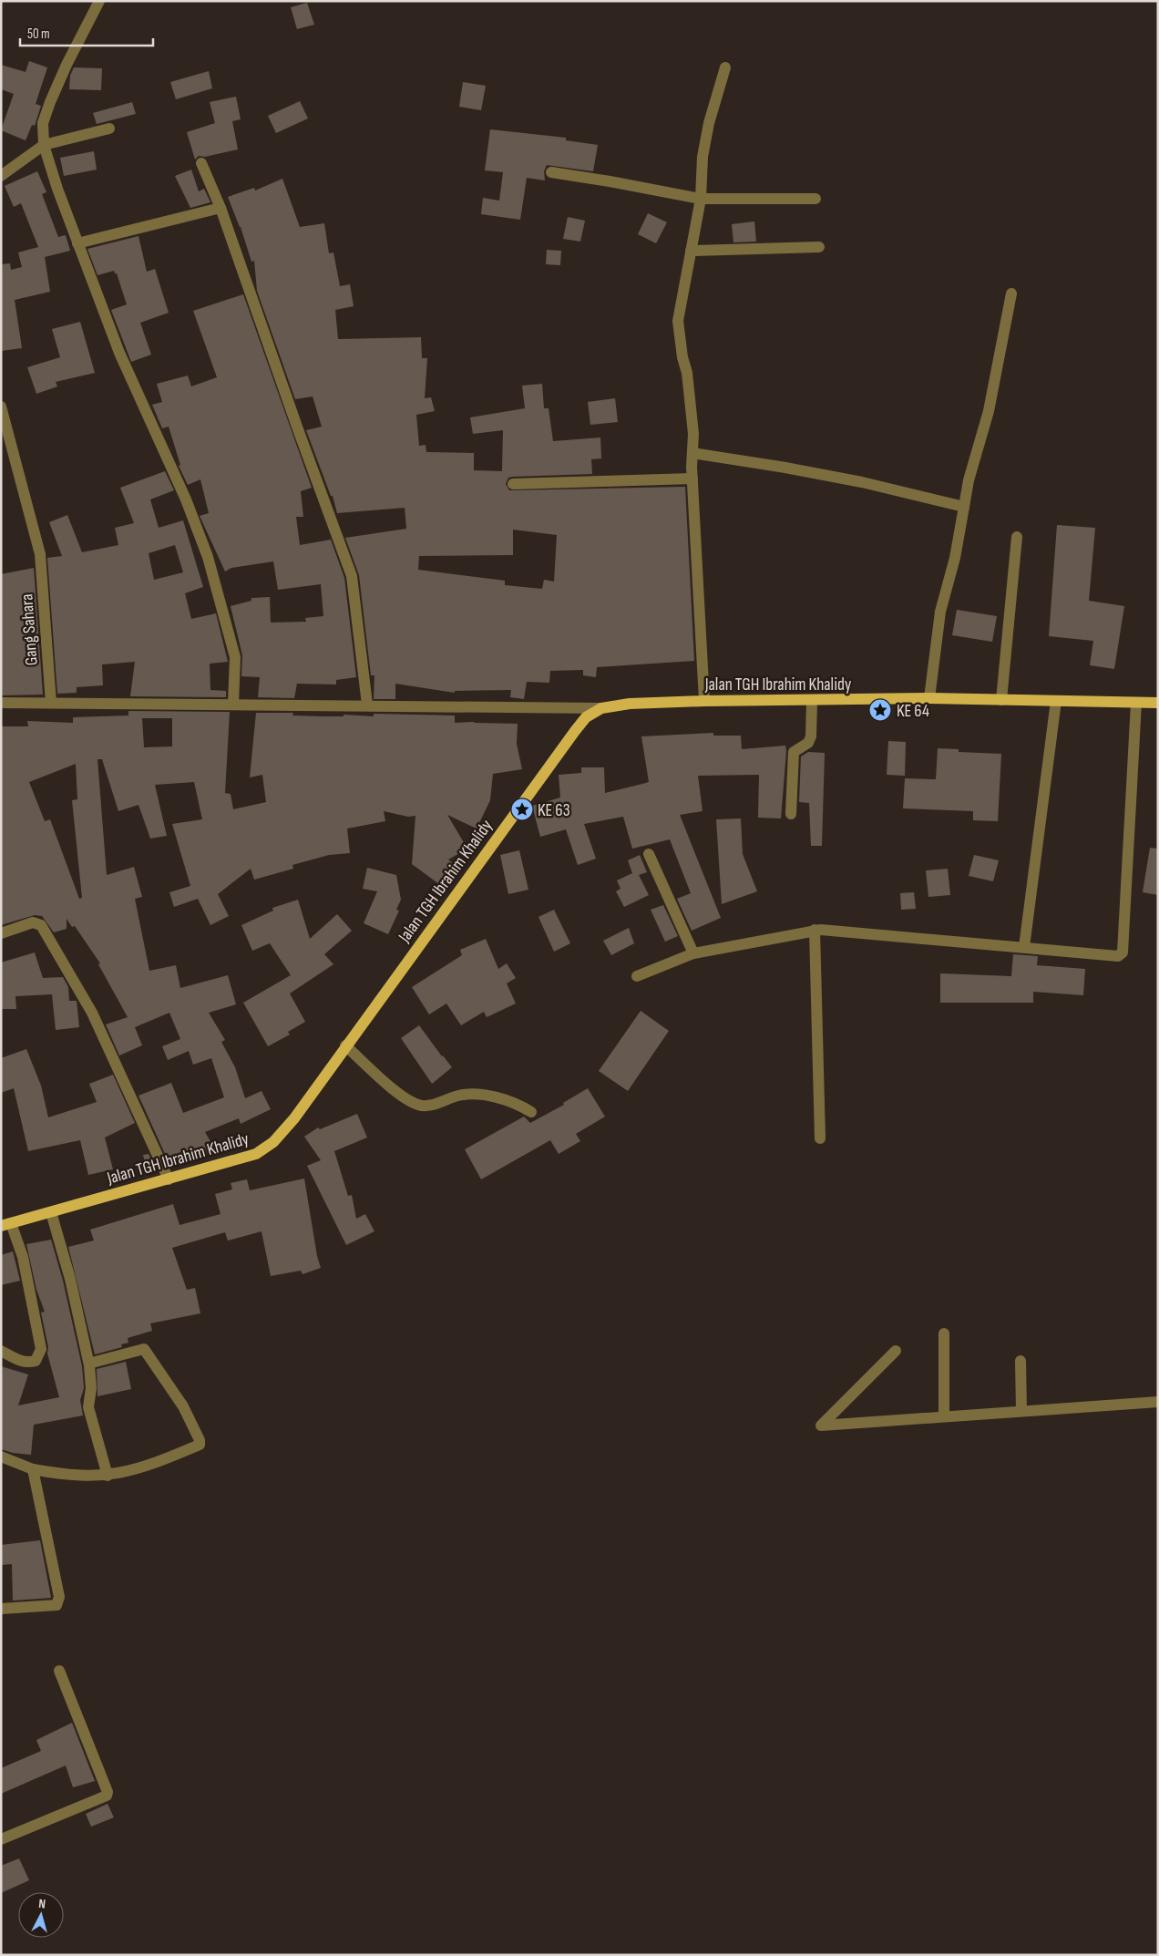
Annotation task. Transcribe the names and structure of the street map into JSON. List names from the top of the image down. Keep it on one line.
{"streets":{"main road":["Jalan TGH Ibrahim Khalidy"],"street":["Gang Sahara"]},"places":{"place":["KE 64","KE 63"]},"scale_bar":"50 m","north":"top"}
